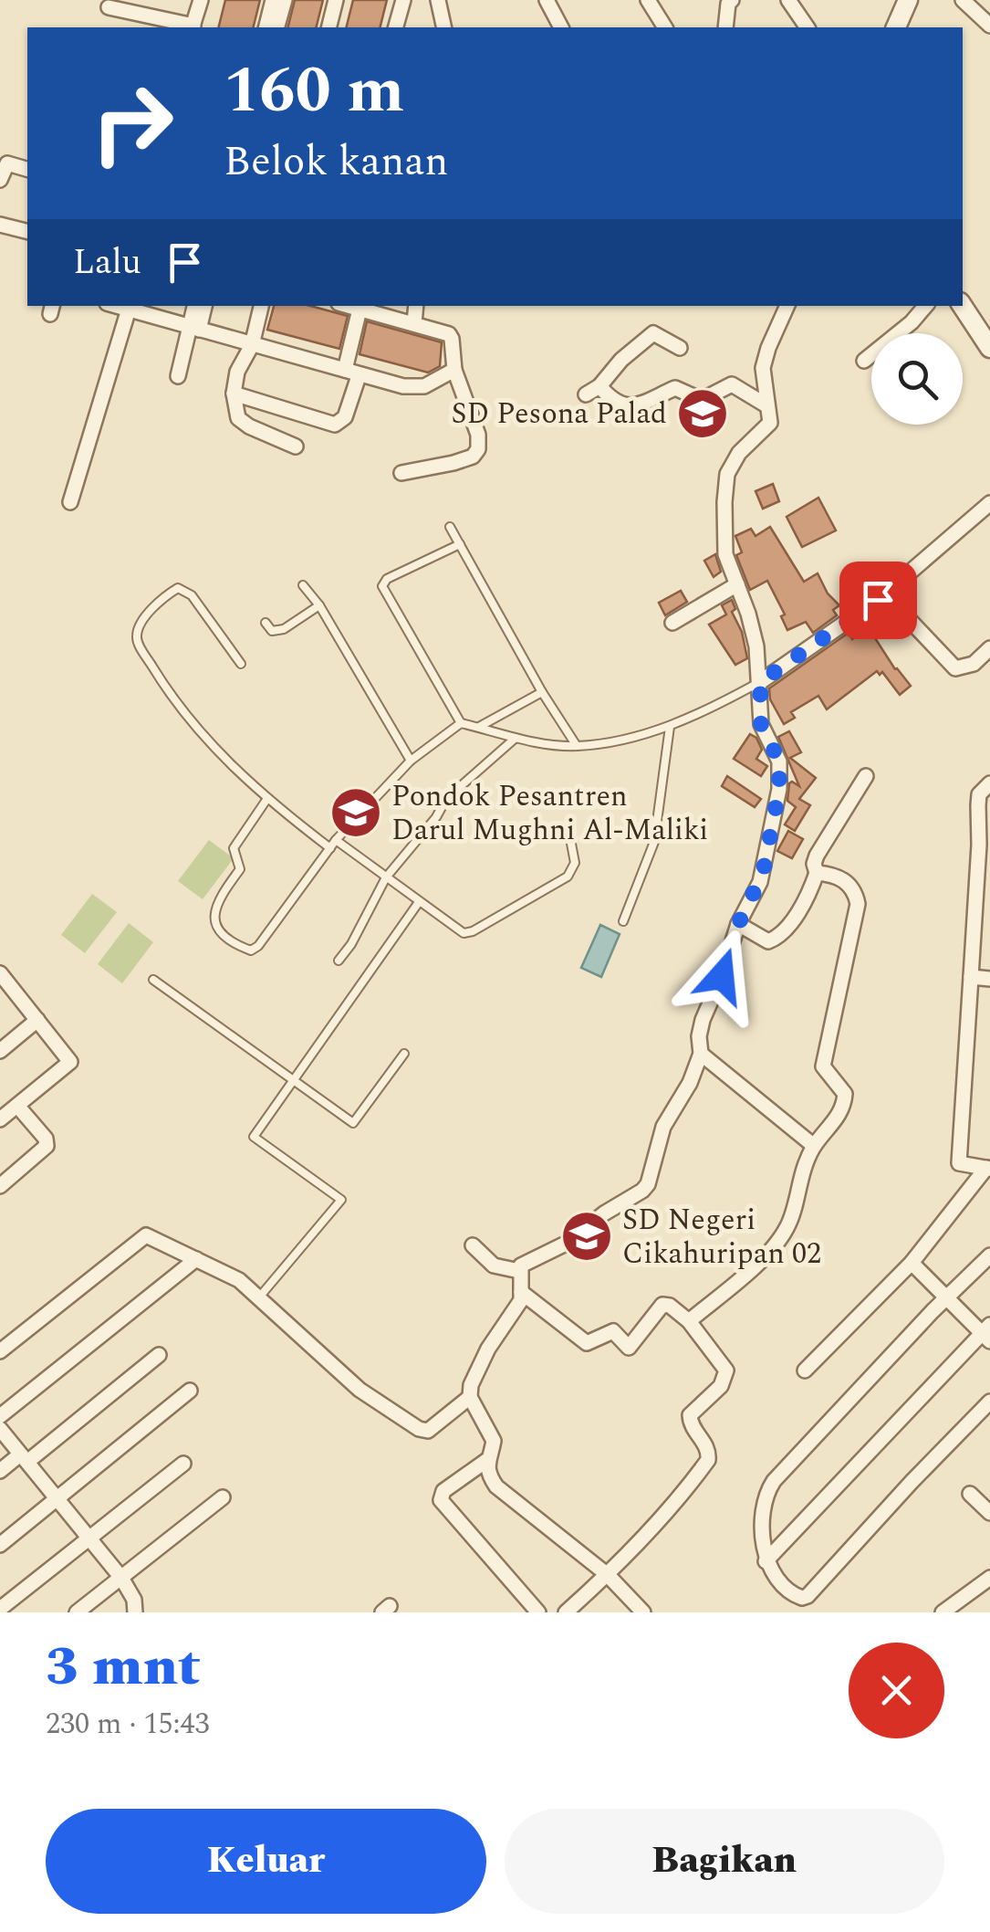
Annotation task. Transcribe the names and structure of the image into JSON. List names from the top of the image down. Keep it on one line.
{"places":{"school or university":["SD Pesona Palad","Pondok Pesantren Darul Mughni Al-Maliki","SD Negeri Cikahuripan 02"]},"page":{"turn":["160 m","Belok kanan"],"then":"Lalu","heading":["3 mnt","230 m · 15:43"],"buttons":["Keluar","Bagikan"]}}
